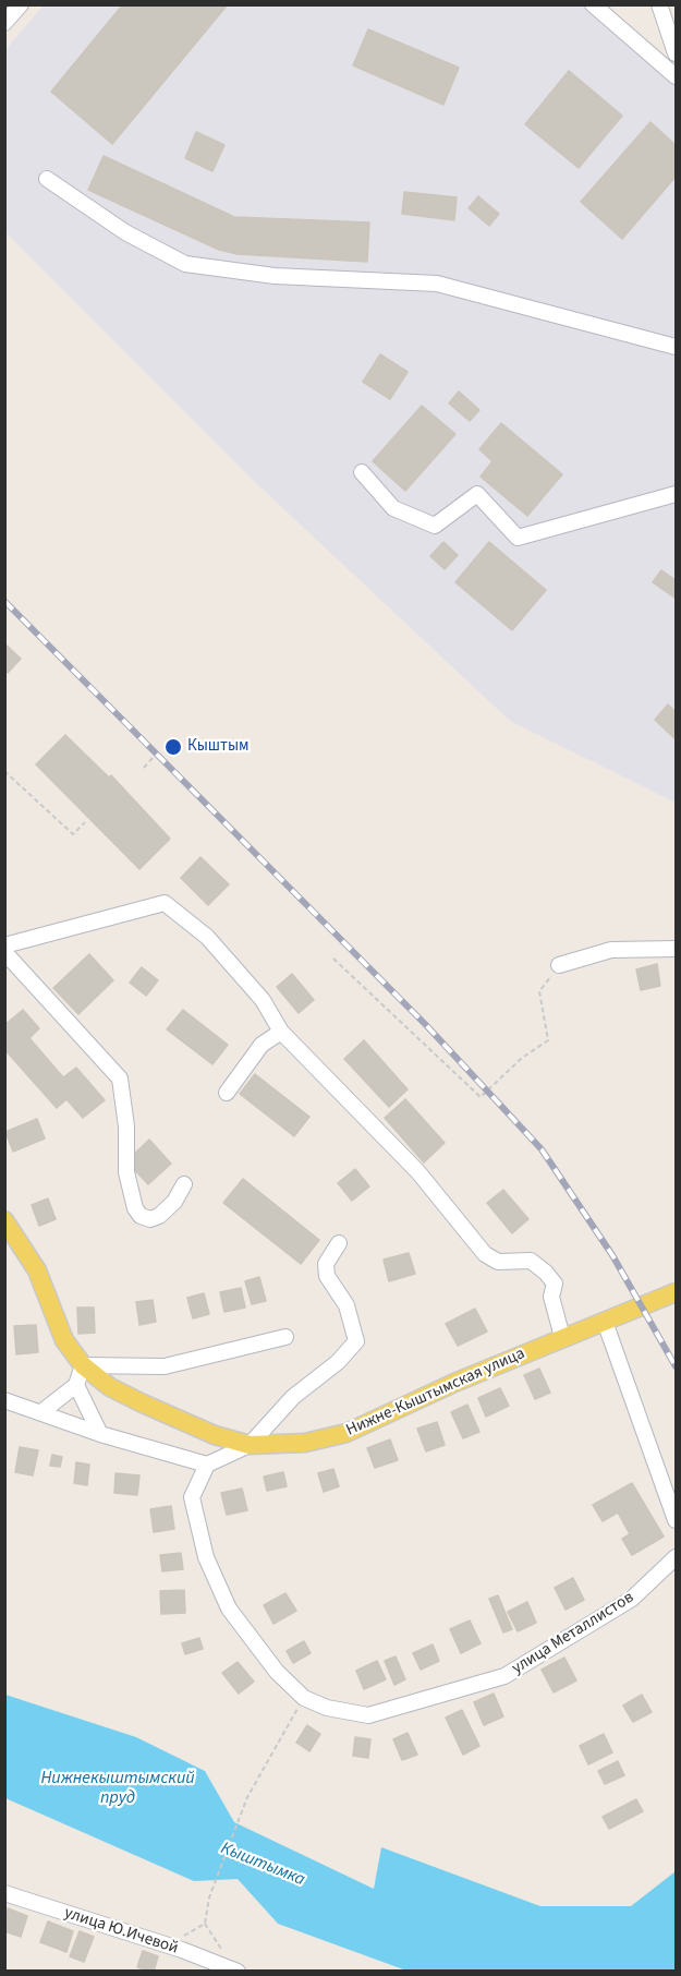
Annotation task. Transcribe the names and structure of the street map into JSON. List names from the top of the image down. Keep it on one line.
{"streets":{"main road":["Нижне-Кыштымская улица"],"street":["улица Металлистов","улица Ю.Ичевой"]},"crossings":[["Нижне-Кыштымская улица","улица Металлистов"]],"water":["Нижнекыштымский пруд","Кыштымка"],"places":["Кыштым"]}
